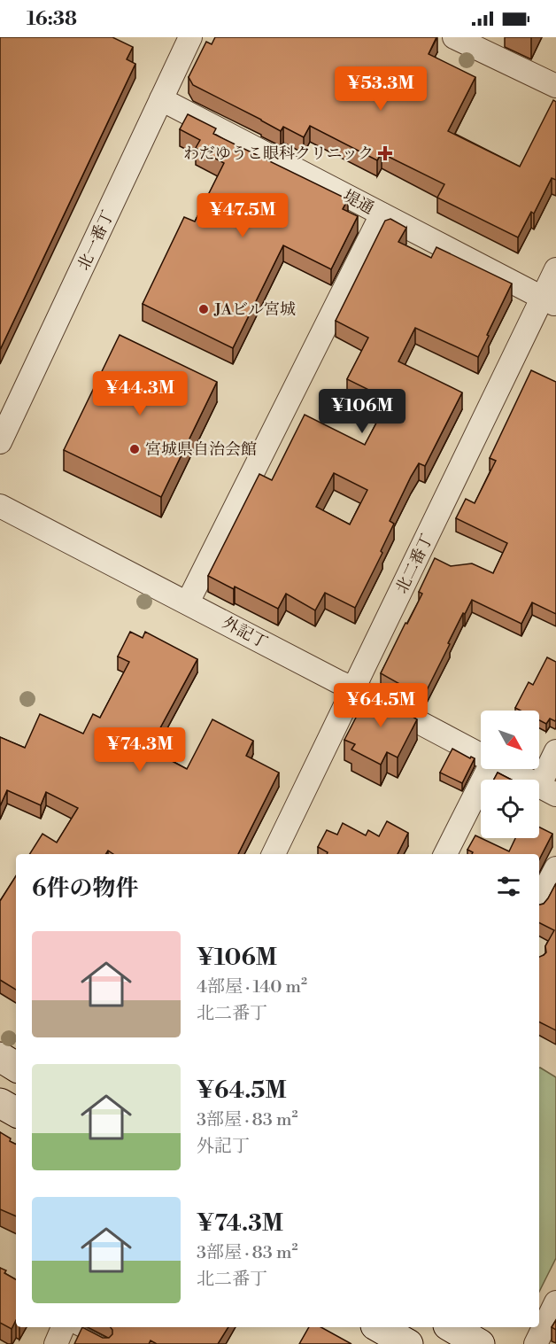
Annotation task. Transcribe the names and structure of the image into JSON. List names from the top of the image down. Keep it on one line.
{"streets":{"street":["堤通","北一番丁","北二番丁","外記丁"]},"crossings":[["堤通","北一番丁"],["堤通","北二番丁"],["北二番丁","外記丁"]],"places":{"health":["わだゆうこ眼科クリニック"],"other":["JAビル宮城","宮城県自治会館"]},"north":"bottom right","page":{"status":"16:38","price":["¥53.3M","¥47.5M","¥44.3M","¥106M","¥64.5M","¥74.3M"],"heading":"6件の物件","list":[{"name":"¥106M","note":"4部屋 · 140 m² · 北二番丁"},{"name":"¥64.5M","note":"3部屋 · 83 m² · 外記丁"},{"name":"¥74.3M","note":"3部屋 · 83 m² · 北二番丁"}]}}
